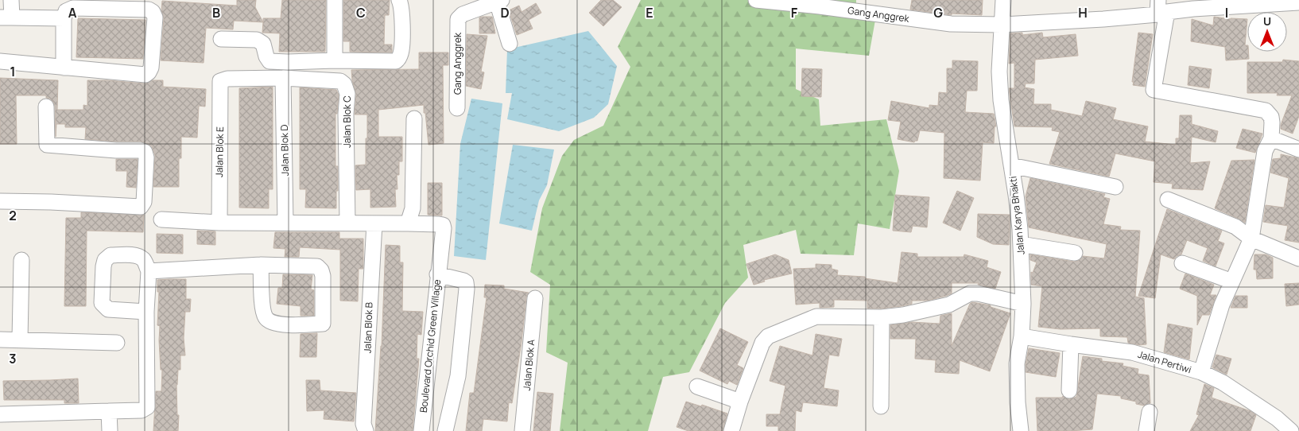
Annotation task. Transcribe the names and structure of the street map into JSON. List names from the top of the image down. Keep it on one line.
{"streets":{"street":["Gang Anggrek","Jalan Blok C","Jalan Blok D","Jalan Blok E","Jalan Karya Bhakti","Jalan Blok B","Boulevard Orchid Green Village","Jalan Pertiwi","Jalan Blok A"]},"crossings":[["Gang Anggrek","Jalan Karya Bhakti"],["Jalan Blok C","Jalan Blok D"],["Jalan Blok C","Jalan Blok E"],["Jalan Blok D","Jalan Blok E"],["Jalan Karya Bhakti","Jalan Pertiwi"]],"north":"top","grid":{"columns":["A","B","C","D","E","F","G","H","I"],"rows":["1","2","3"]}}
